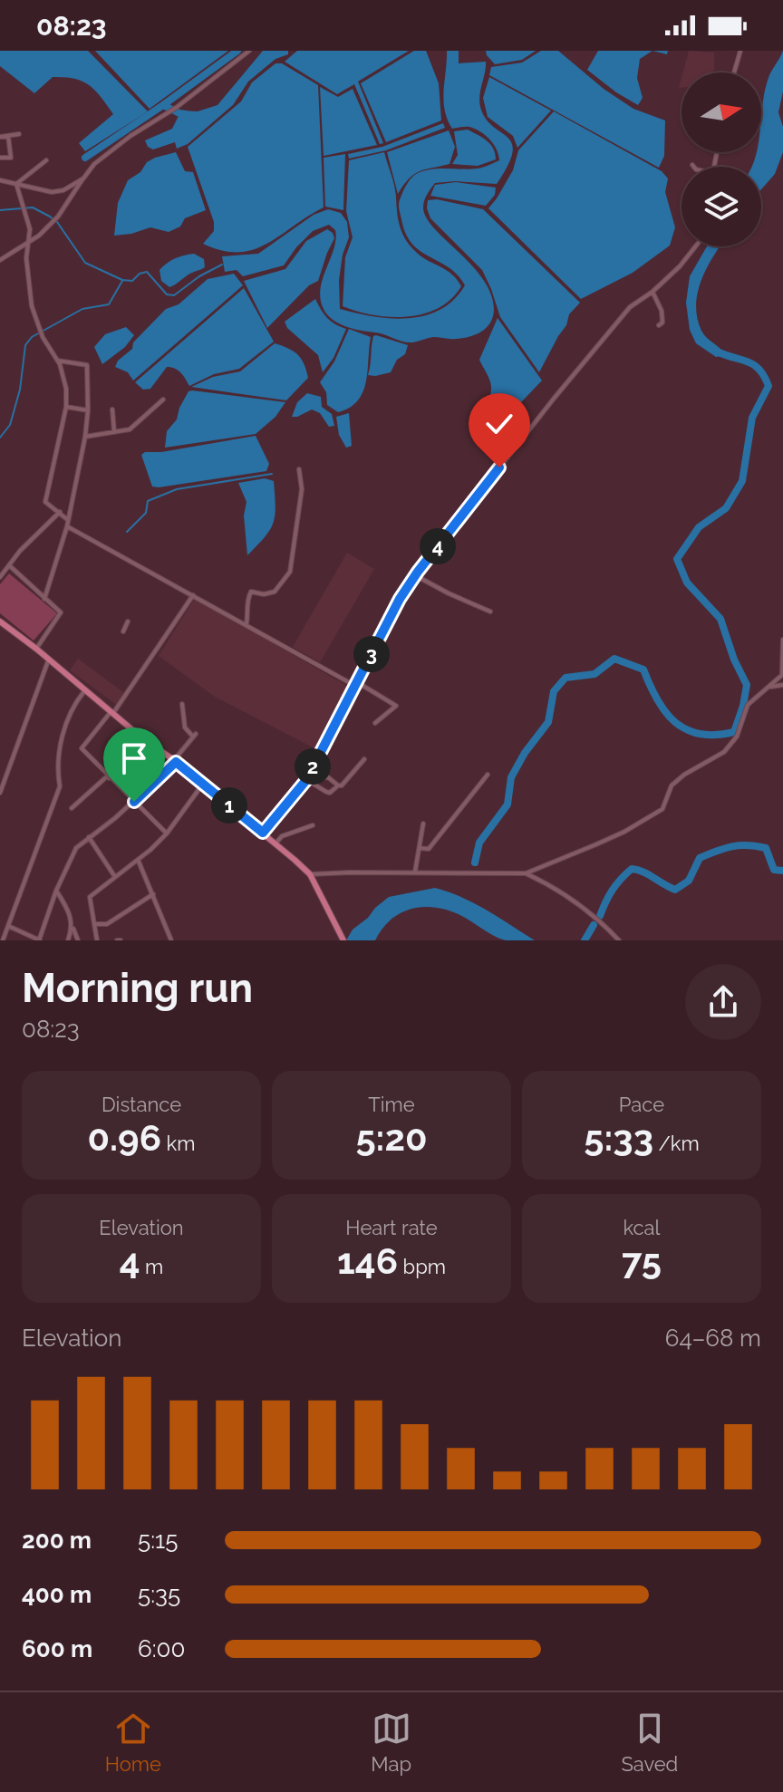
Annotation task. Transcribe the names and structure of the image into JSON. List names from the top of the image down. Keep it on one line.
{"north":"right","page":{"status":"08:23","pins":["4","3","2","1"],"heading":["Morning run","08:23"],"stats":[["Distance","0.96 km"],["Time","5:20"],["Pace","5:33 /km"],["Elevation","4 m"],["Heart rate","146 bpm"],["kcal","75"]],"chart":["Elevation","64–68 m"],"list":[{"name":"200 m","note":"5:15"},{"name":"400 m","note":"5:35"},{"name":"600 m","note":"6:00"}],"tabs":["Home","Map","Saved"]}}
